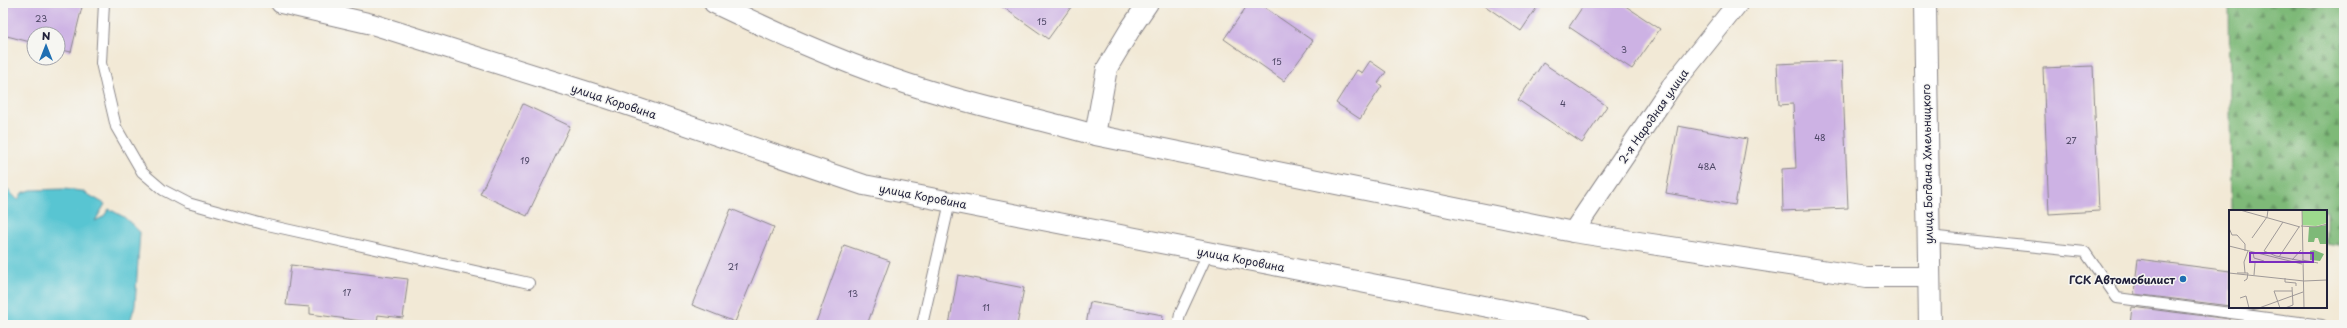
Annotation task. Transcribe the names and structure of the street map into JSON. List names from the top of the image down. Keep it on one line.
{"streets":{"street":["улица Коровина","2-я Народная улица","улица Богдана Хмельницкого"]},"places":["ГСК Автомобилист"],"house_numbers":["23","15","3","15","4","48","27","19","48А","21","17","13","11"],"north":"top"}
